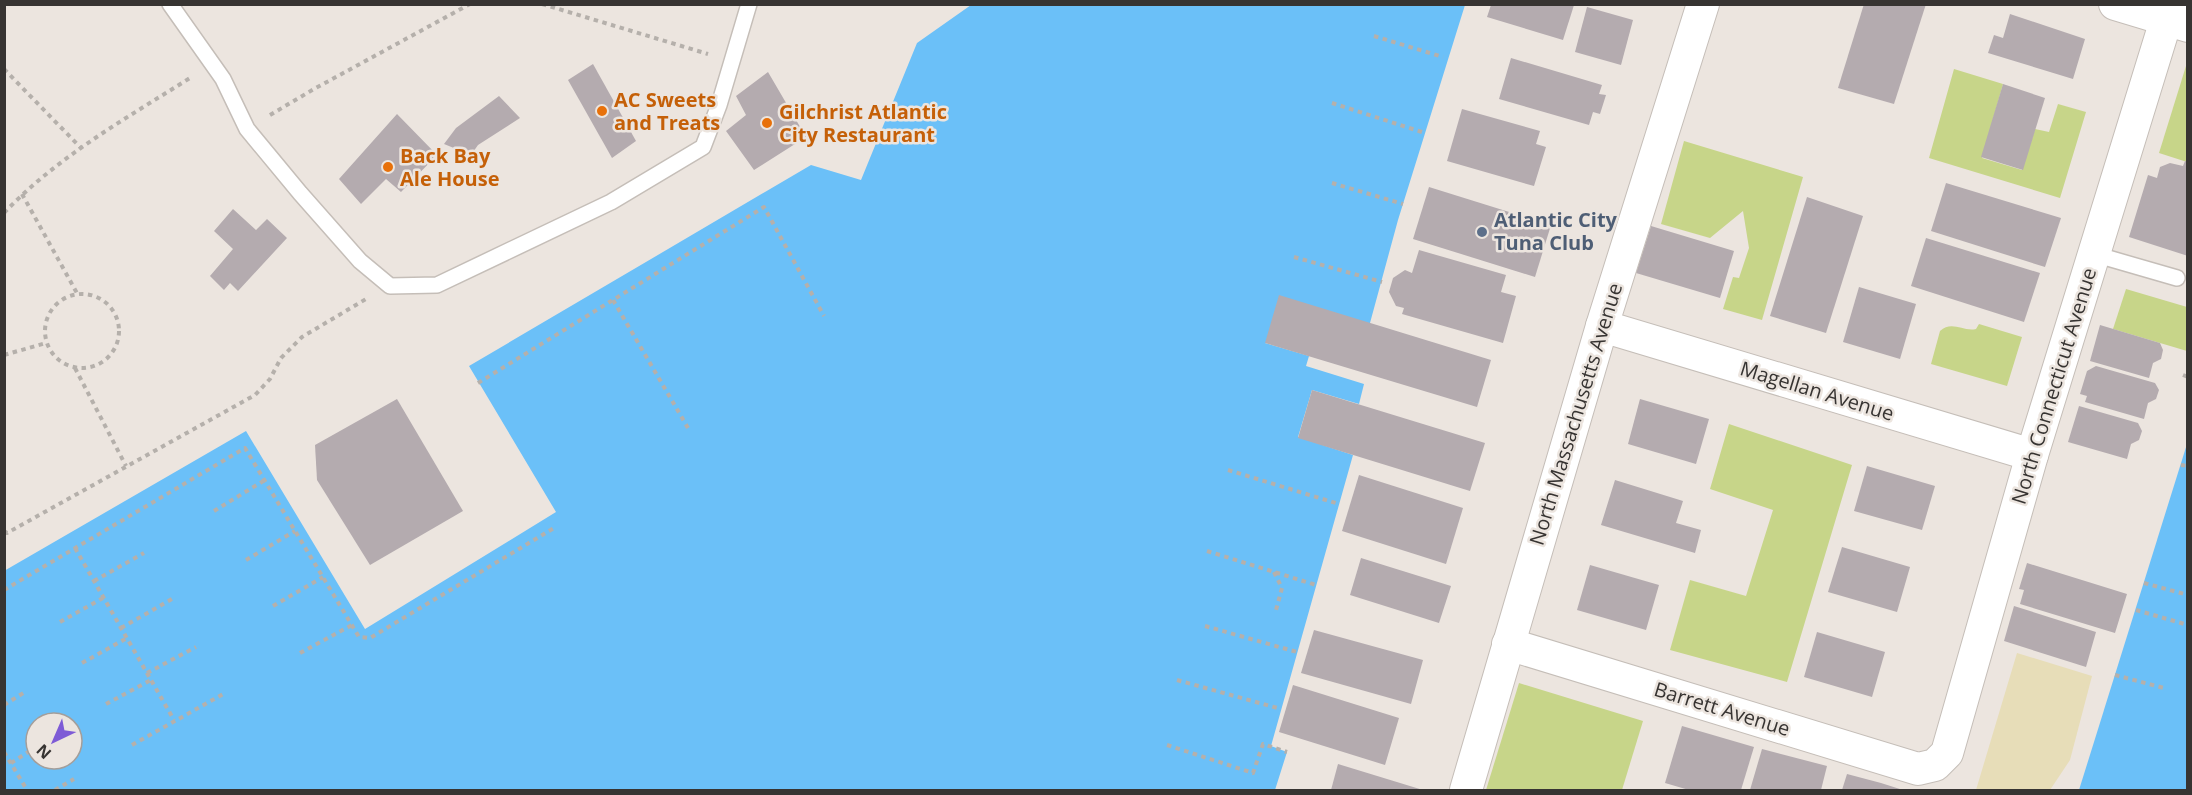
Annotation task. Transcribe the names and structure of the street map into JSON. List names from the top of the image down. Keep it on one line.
{"streets":{"street":["North Connecticut Avenue","Magellan Avenue","North Massachusetts Avenue","Barrett Avenue"]},"crossings":[["North Connecticut Avenue","Magellan Avenue"],["North Connecticut Avenue","Barrett Avenue"],["Magellan Avenue","North Massachusetts Avenue"],["North Massachusetts Avenue","Barrett Avenue"]],"places":["AC Sweets and Treats","Gilchrist Atlantic City Restaurant","Back Bay Ale House","Atlantic City Tuna Club"],"north":"bottom left"}
